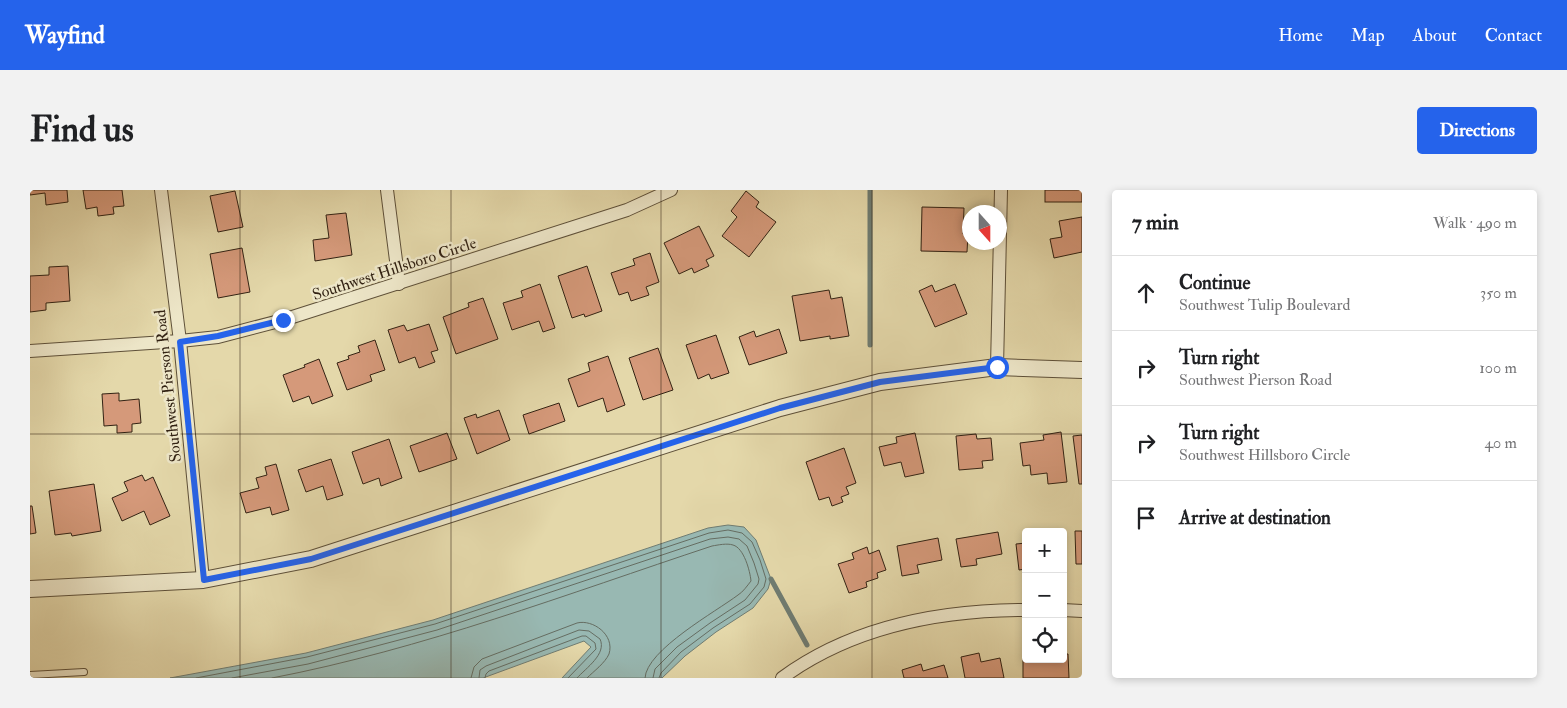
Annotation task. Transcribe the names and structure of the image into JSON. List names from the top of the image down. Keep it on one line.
{"streets":{"street":["Southwest Hillsboro Circle","Southwest Pierson Road"]},"crossings":[["Southwest Hillsboro Circle","Southwest Pierson Road"]],"north":"bottom","page":{"header":"Wayfind","nav":["Home","Map","About","Contact"],"buttons":"Directions","title":"Find us","heading":["7 min","Walk · 490 m"],"list":[["Continue","Southwest Tulip Boulevard","350 m"],["Turn right","Southwest Pierson Road","100 m"],["Turn right","Southwest Hillsboro Circle","40 m"],"Arrive at destination"],"map_buttons":["+","−"]}}
